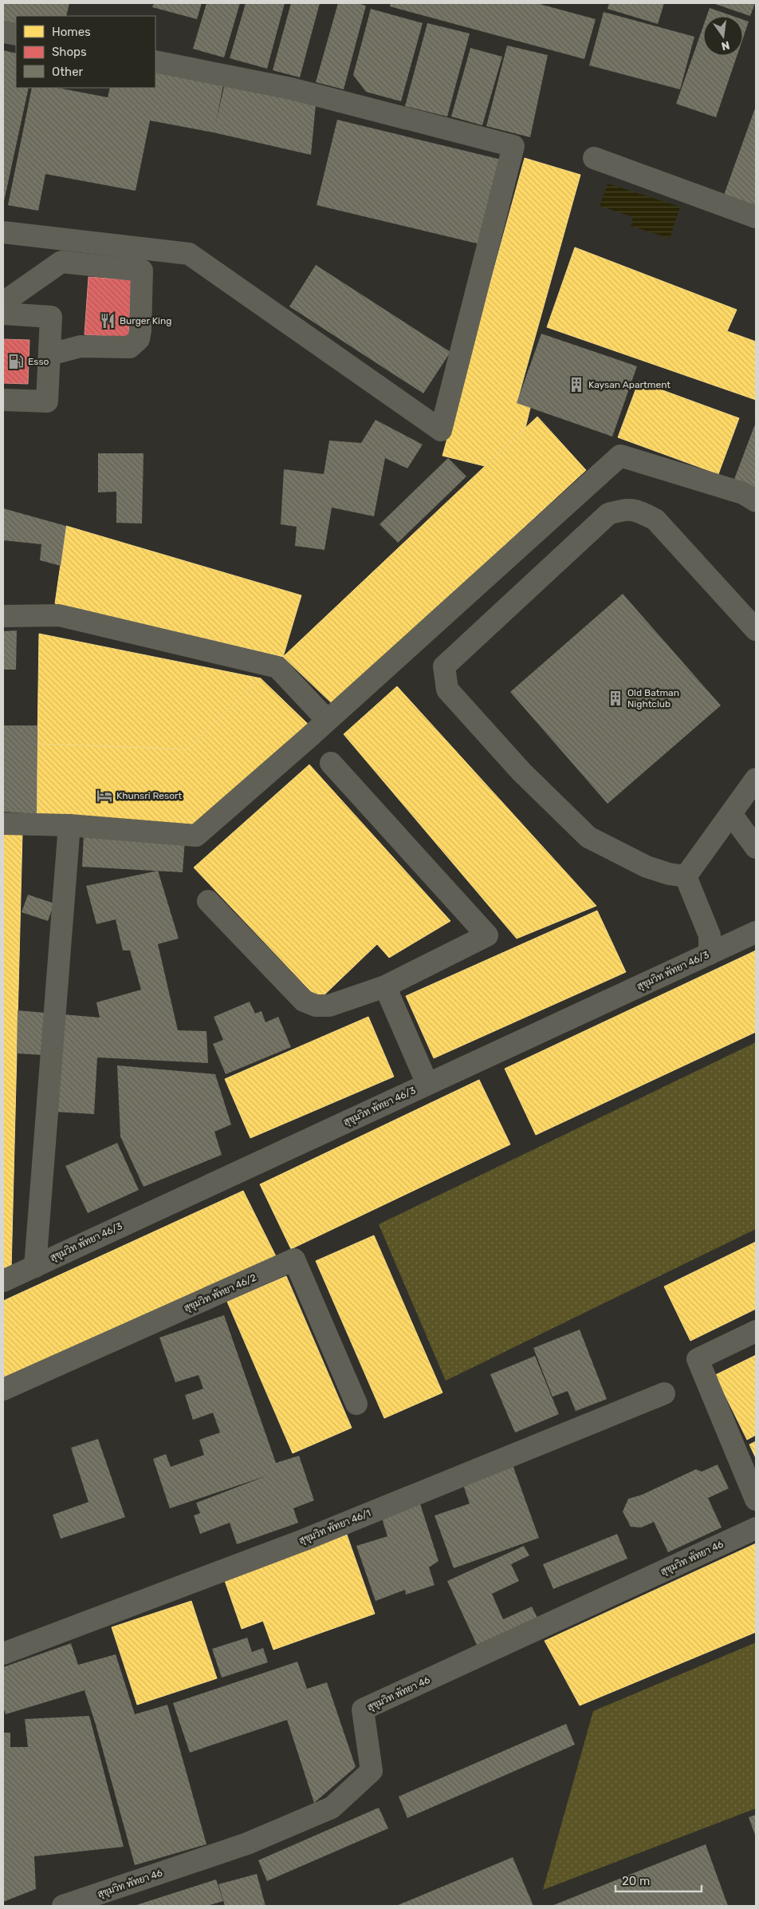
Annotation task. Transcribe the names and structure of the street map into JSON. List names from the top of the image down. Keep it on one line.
{"streets":{"street":["สุขุมวิท พัทยา 46/3","สุขุมวิท พัทยา 46/2","สุขุมวิท พัทยา 46/1","สุขุมวิท พัทยา 46"]},"places":{"restaurant":["Burger King"],"fuel station":["Esso"],"building":["Kaysan Apartment","Old Batman Nightclub"],"hotel":["Khunsri Resort"]},"legend":["Homes","Shops","Other"],"scale_bar":"20 m","north":"bottom"}
